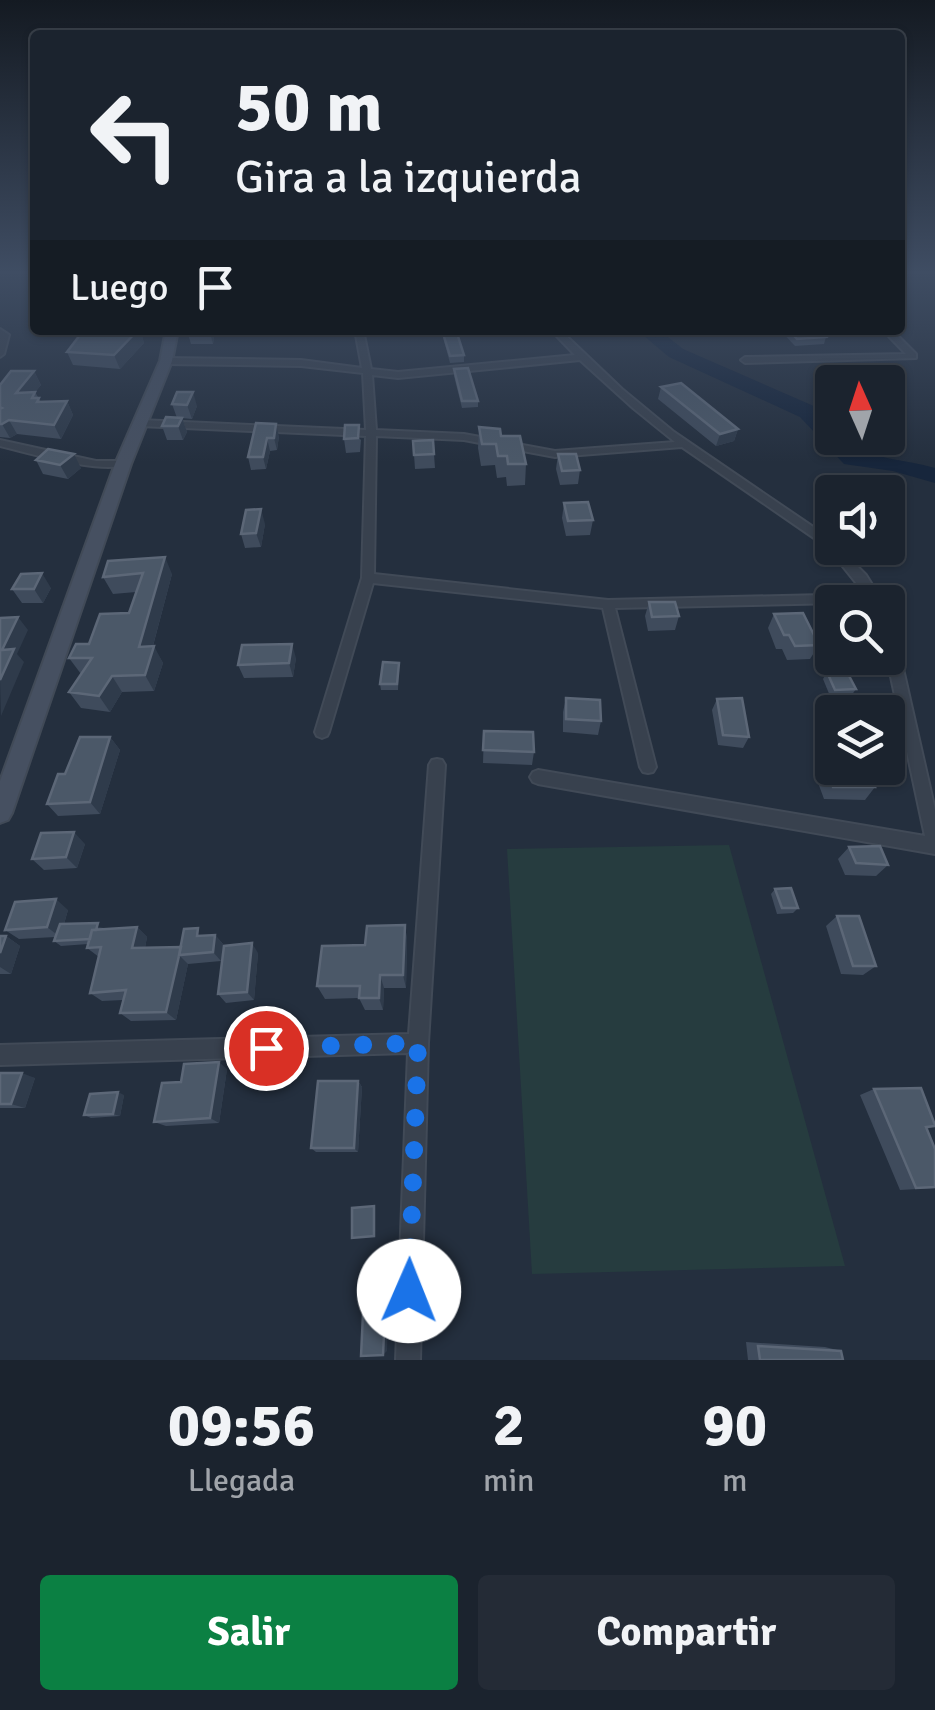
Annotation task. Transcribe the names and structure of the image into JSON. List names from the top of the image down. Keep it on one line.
{"north":"top","page":{"turn":["50 m","Gira a la izquierda"],"then":"Luego","eta":["09:56","Llegada","2","min","90","m"],"buttons":["Salir","Compartir"]}}
